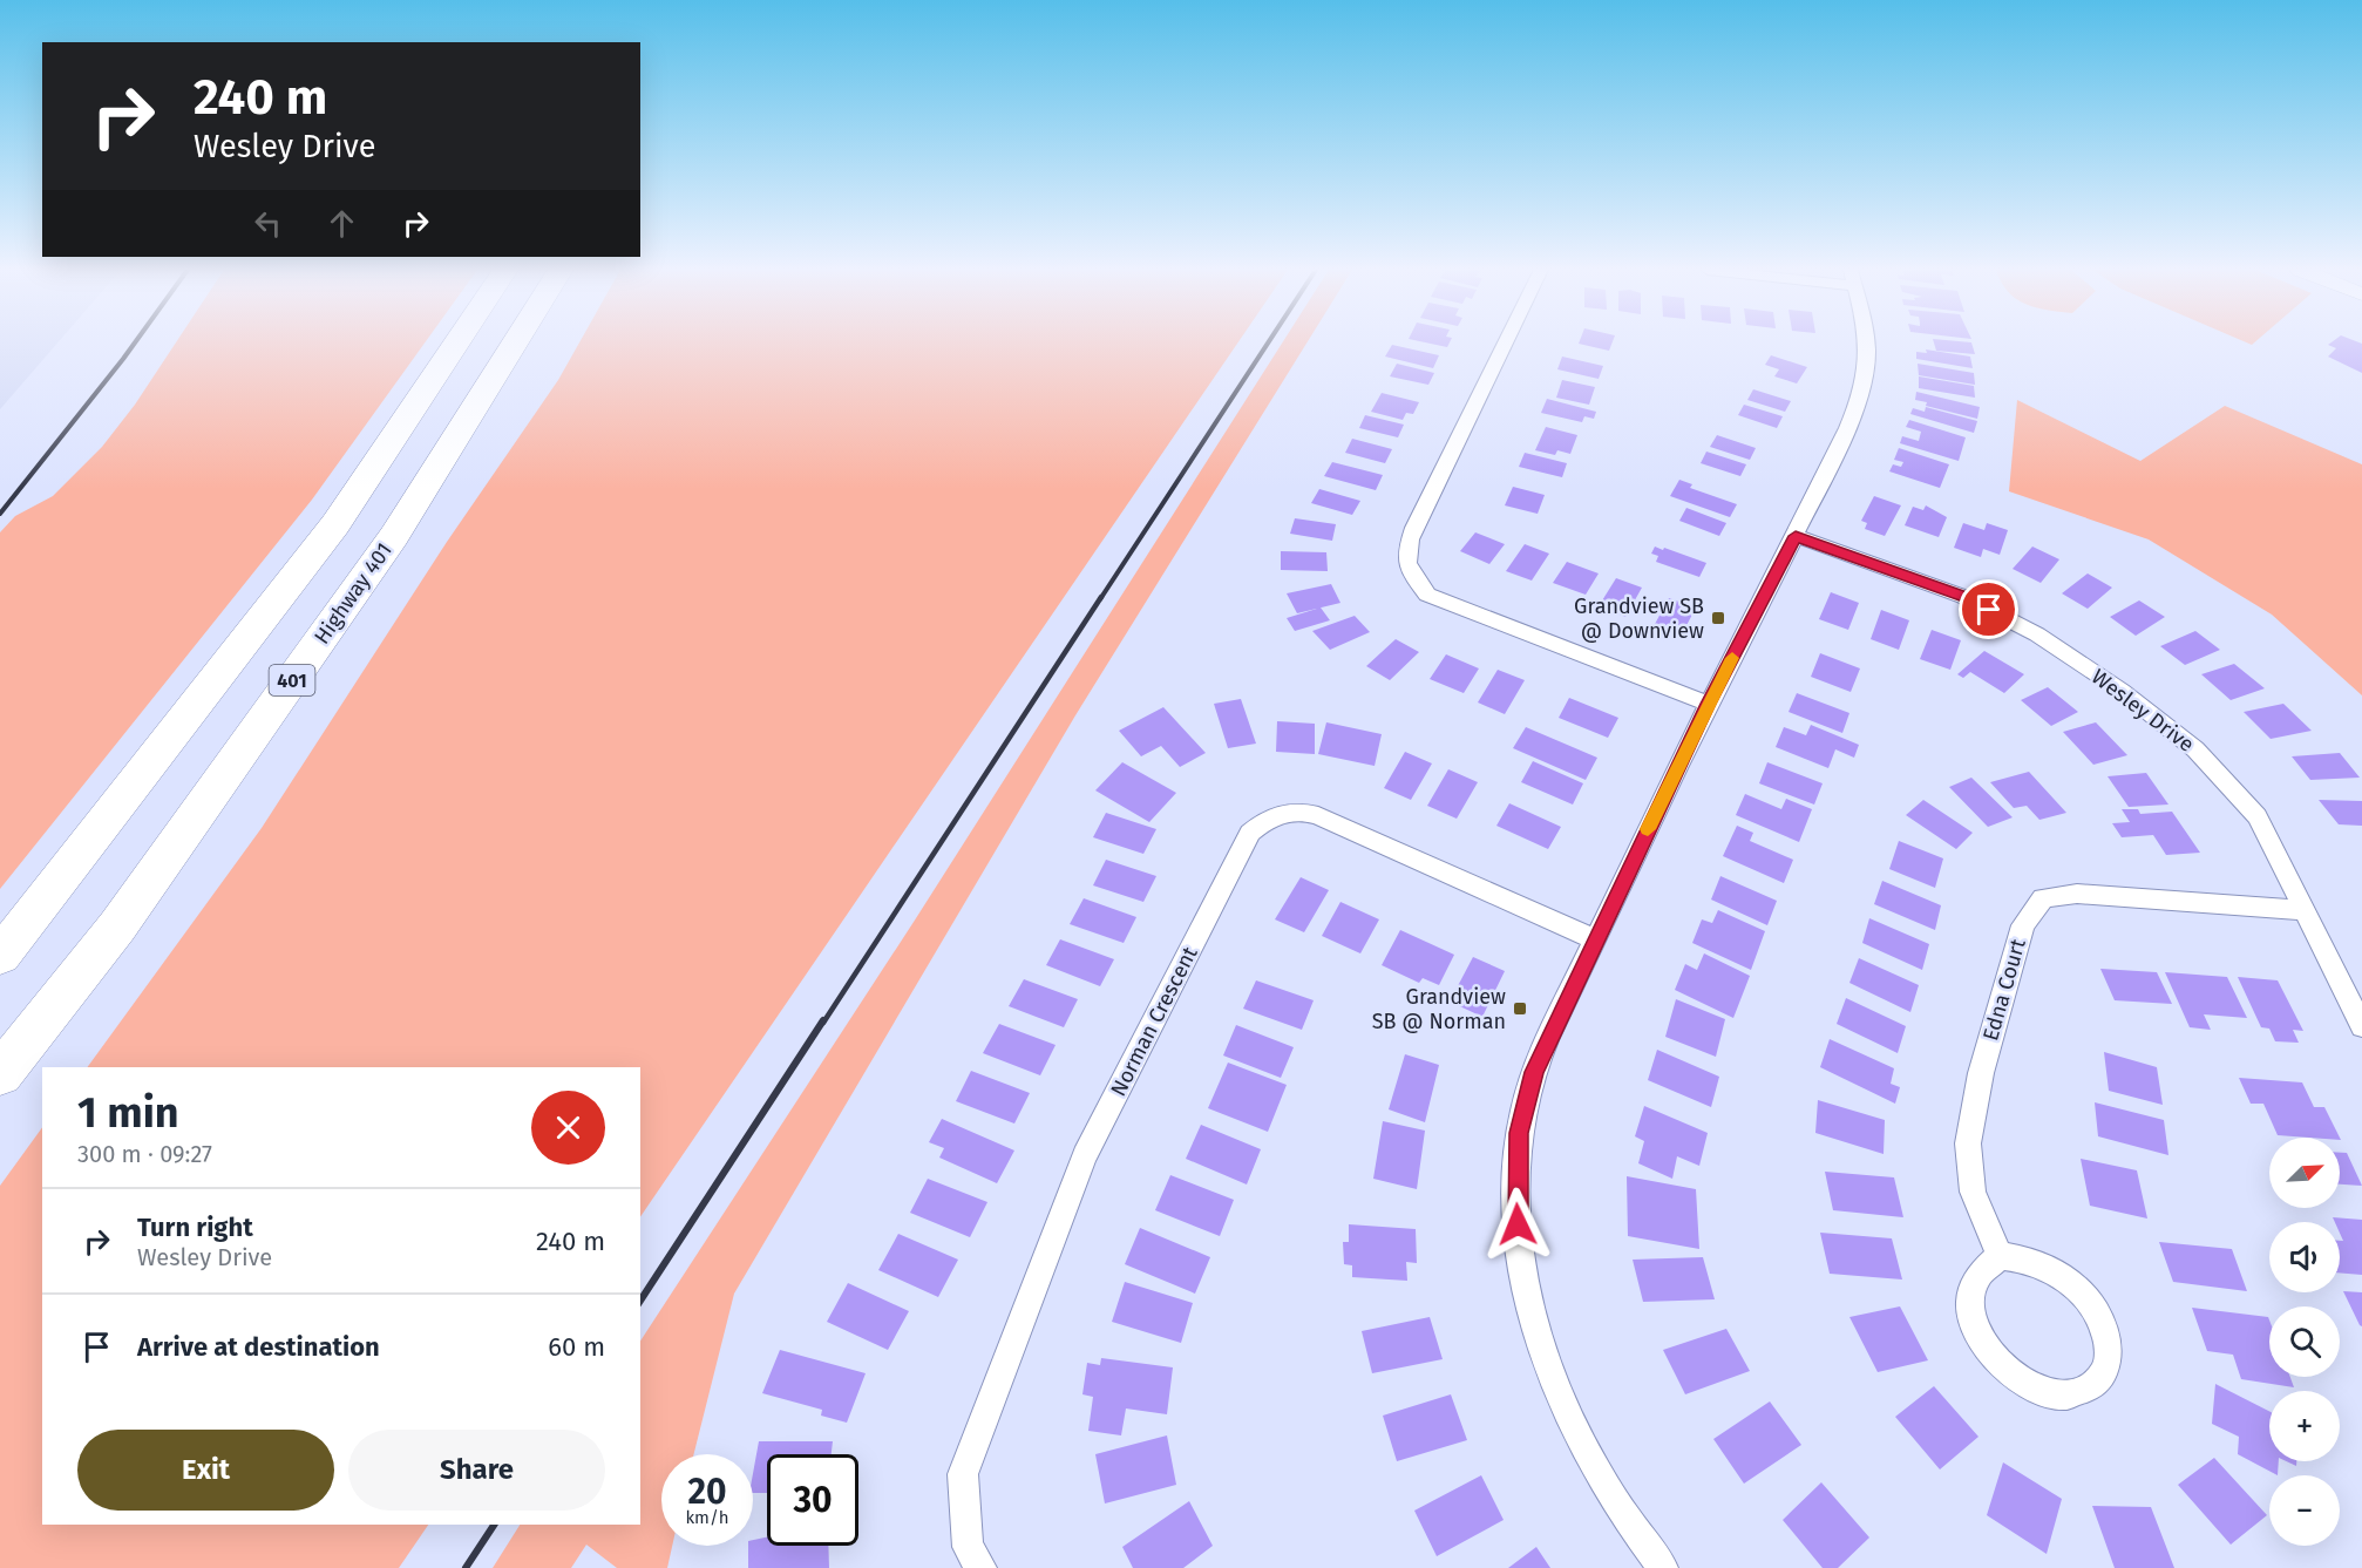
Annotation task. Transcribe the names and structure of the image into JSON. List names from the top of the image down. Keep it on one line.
{"streets":{"highway":["Highway 401","401"],"street":["Wesley Drive","Edna Court","Norman Crescent"]},"crossings":[["Wesley Drive","Edna Court"]],"places":{"transit":["Grandview SB @ Downview","Grandview SB @ Norman"]},"north":"top right","page":{"turn":["240 m","Wesley Drive"],"heading":["1 min","300 m · 09:27"],"map_buttons":["+","−"],"list":[{"name":"Turn right","note":"Wesley Drive","value":"240 m"},{"name":"Arrive at destination","value":"60 m"}],"buttons":["Exit","Share"],"speed":"20 km/h","limit":"30"}}
